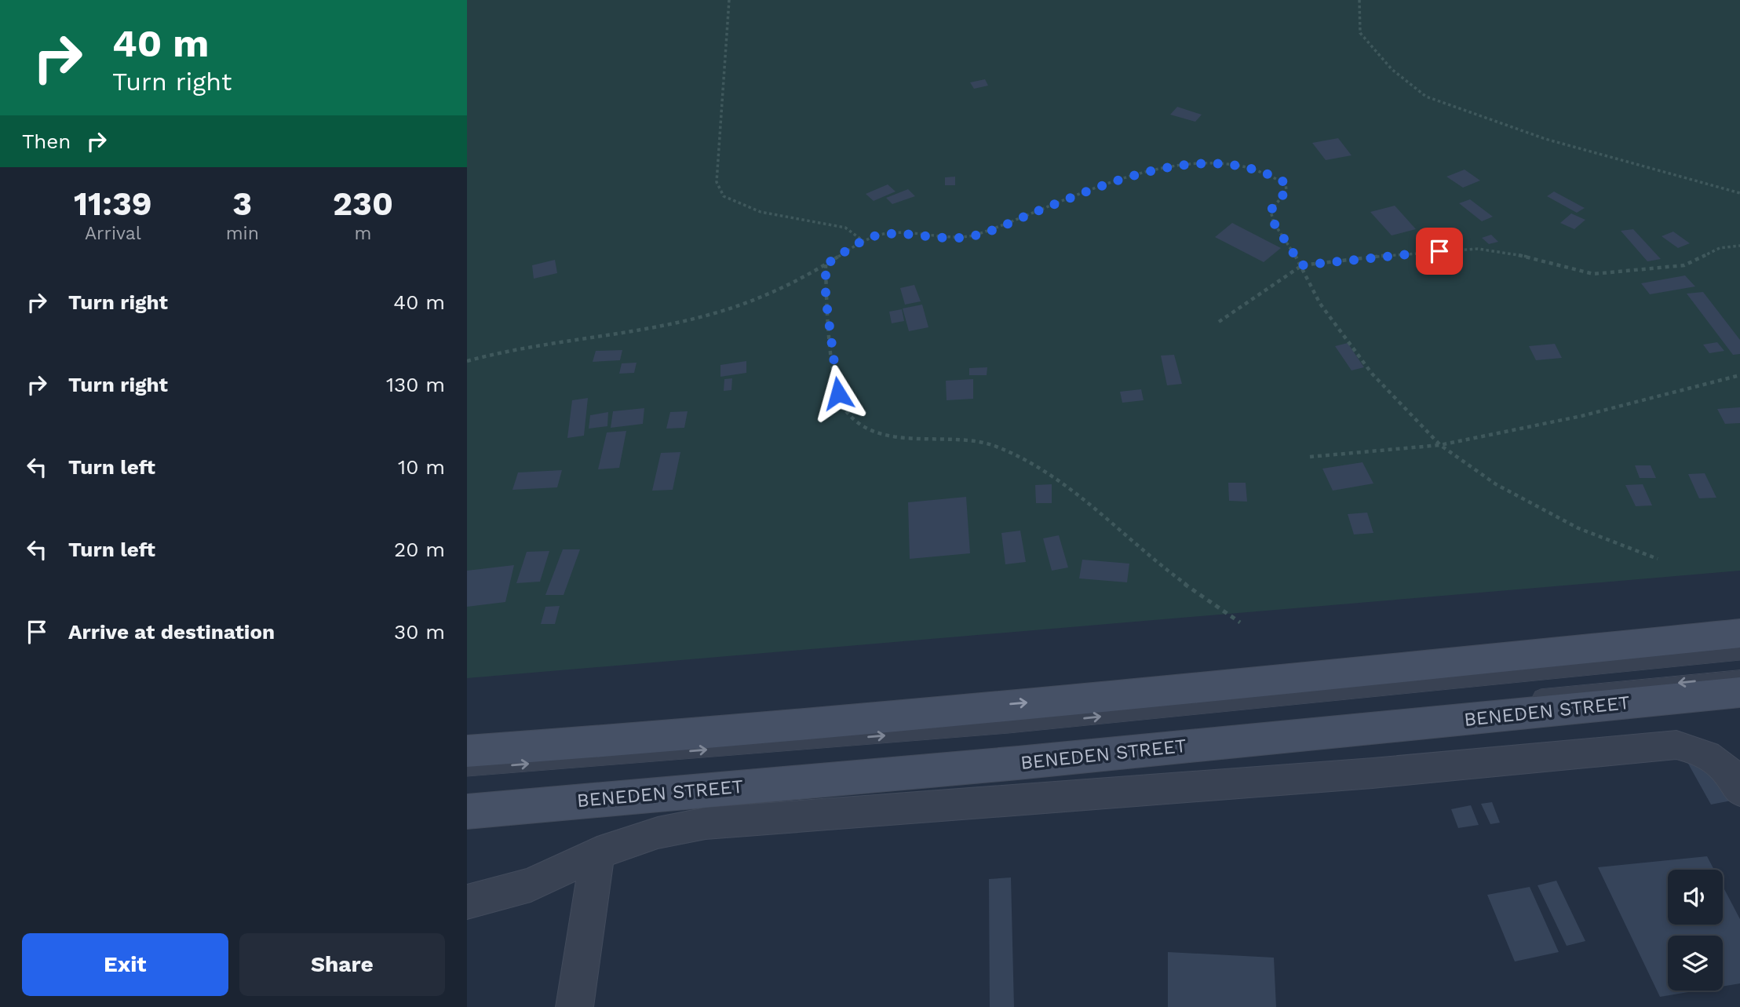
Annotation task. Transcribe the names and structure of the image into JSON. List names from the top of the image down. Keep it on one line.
{"streets":{"main road":["BENEDEN STREET"]},"page":{"turn":["40 m","Turn right"],"then":"Then","eta":["11:39","Arrival","3","min","230","m"],"list":[{"name":"Turn right","value":"40 m"},{"name":"Turn right","value":"130 m"},{"name":"Turn left","value":"10 m"},{"name":"Turn left","value":"20 m"},{"name":"Arrive at destination","value":"30 m"}],"buttons":["Exit","Share"]}}
